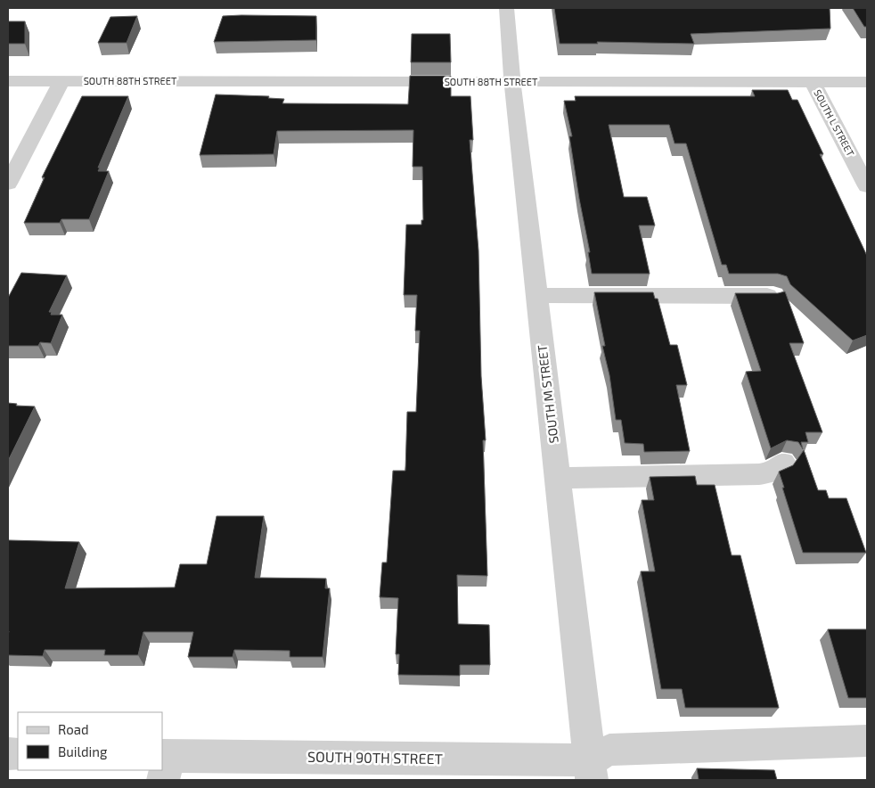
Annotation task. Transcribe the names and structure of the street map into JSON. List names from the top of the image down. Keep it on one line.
{"streets":{"street":["SOUTH 88TH STREET","SOUTH L STREET","SOUTH M STREET","SOUTH 90TH STREET"]},"crossings":[["SOUTH 88TH STREET","SOUTH L STREET"],["SOUTH 88TH STREET","SOUTH M STREET"],["SOUTH M STREET","SOUTH 90TH STREET"]],"legend":["Road","Building"]}
